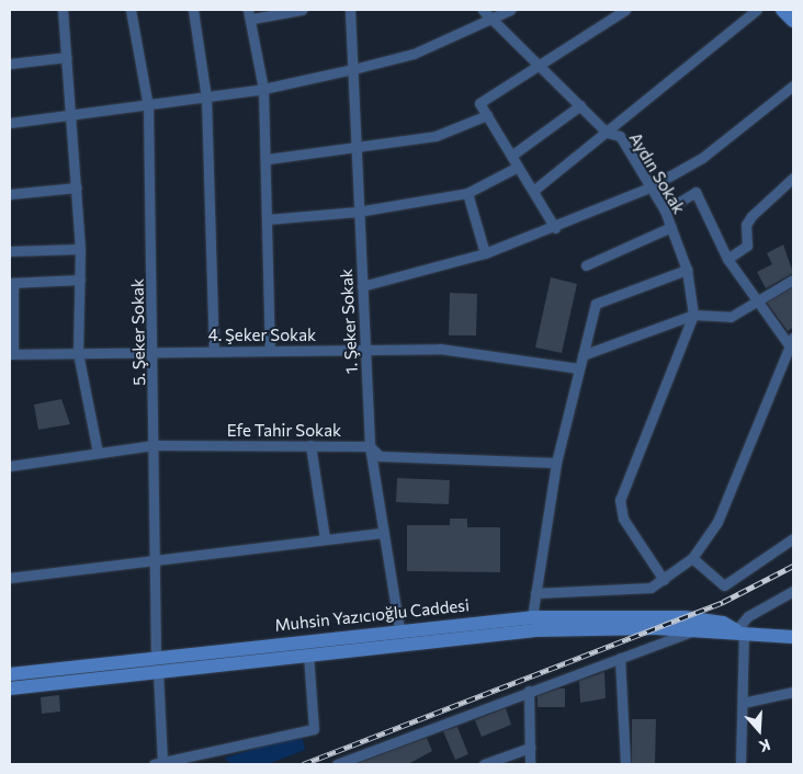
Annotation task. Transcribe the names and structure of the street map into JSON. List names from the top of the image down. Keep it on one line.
{"streets":{"street":["Aydın Sokak","1. Şeker Sokak","5. Şeker Sokak","4. Şeker Sokak","Efe Tahir Sokak","Muhsin Yazıcıoğlu Caddesi"]},"crossings":[["1. Şeker Sokak","4. Şeker Sokak"],["1. Şeker Sokak","Efe Tahir Sokak"],["1. Şeker Sokak","Muhsin Yazıcıoğlu Caddesi"],["5. Şeker Sokak","4. Şeker Sokak"],["5. Şeker Sokak","Efe Tahir Sokak"],["5. Şeker Sokak","Muhsin Yazıcıoğlu Caddesi"]],"north":"bottom"}
